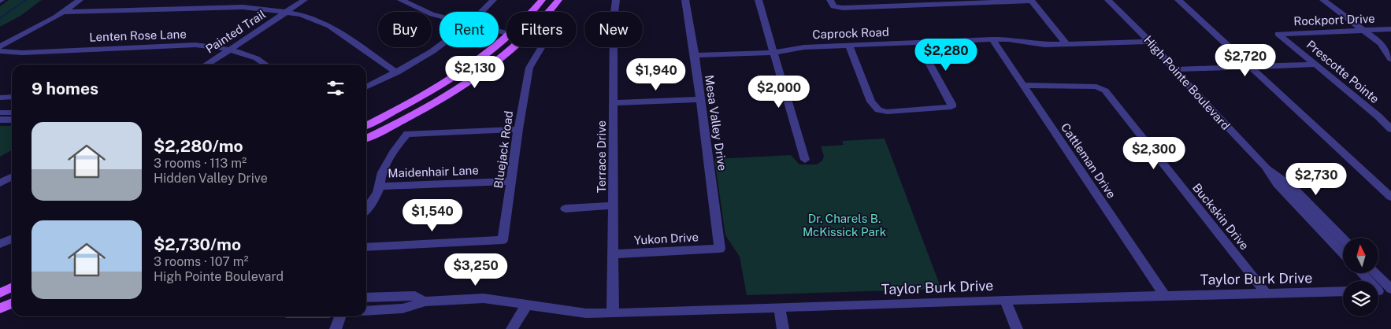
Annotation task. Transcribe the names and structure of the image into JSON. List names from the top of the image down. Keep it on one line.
{"streets":{"street":["Rockport Drive","Painted Trail","Caprock Road","Lenten Rose Lane","Prescotte Pointe","High Pointe Boulevard","Mesa Valley Drive","Bluejack Road","Terrace Drive","Cattleman Drive","Maidenhair Lane","Buckskin Drive","Yukon Drive","Taylor Burk Drive"]},"crossings":[["Rockport Drive","Prescotte Pointe"],["Painted Trail","Lenten Rose Lane"],["Caprock Road","High Pointe Boulevard"],["Caprock Road","Mesa Valley Drive"],["Caprock Road","Cattleman Drive"],["Mesa Valley Drive","Yukon Drive"],["Bluejack Road","Maidenhair Lane"],["Terrace Drive","Yukon Drive"],["Terrace Drive","Taylor Burk Drive"],["Cattleman Drive","Buckskin Drive"],["Cattleman Drive","Taylor Burk Drive"],["Buckskin Drive","Taylor Burk Drive"]],"parks":["Dr. Charels B. McKissick Park"],"north":"top","page":{"chip":["Buy","Rent","Filters","New"],"price":["$2,280","$2,720","$2,130","$1,940","$2,000","$2,300","$2,730","$1,540","$3,250"],"heading":"9 homes","list":[{"name":"$2,280/mo","note":"3 rooms · 113 m² · Hidden Valley Drive"},{"name":"$2,730/mo","note":"3 rooms · 107 m² · High Pointe Boulevard"}]}}
